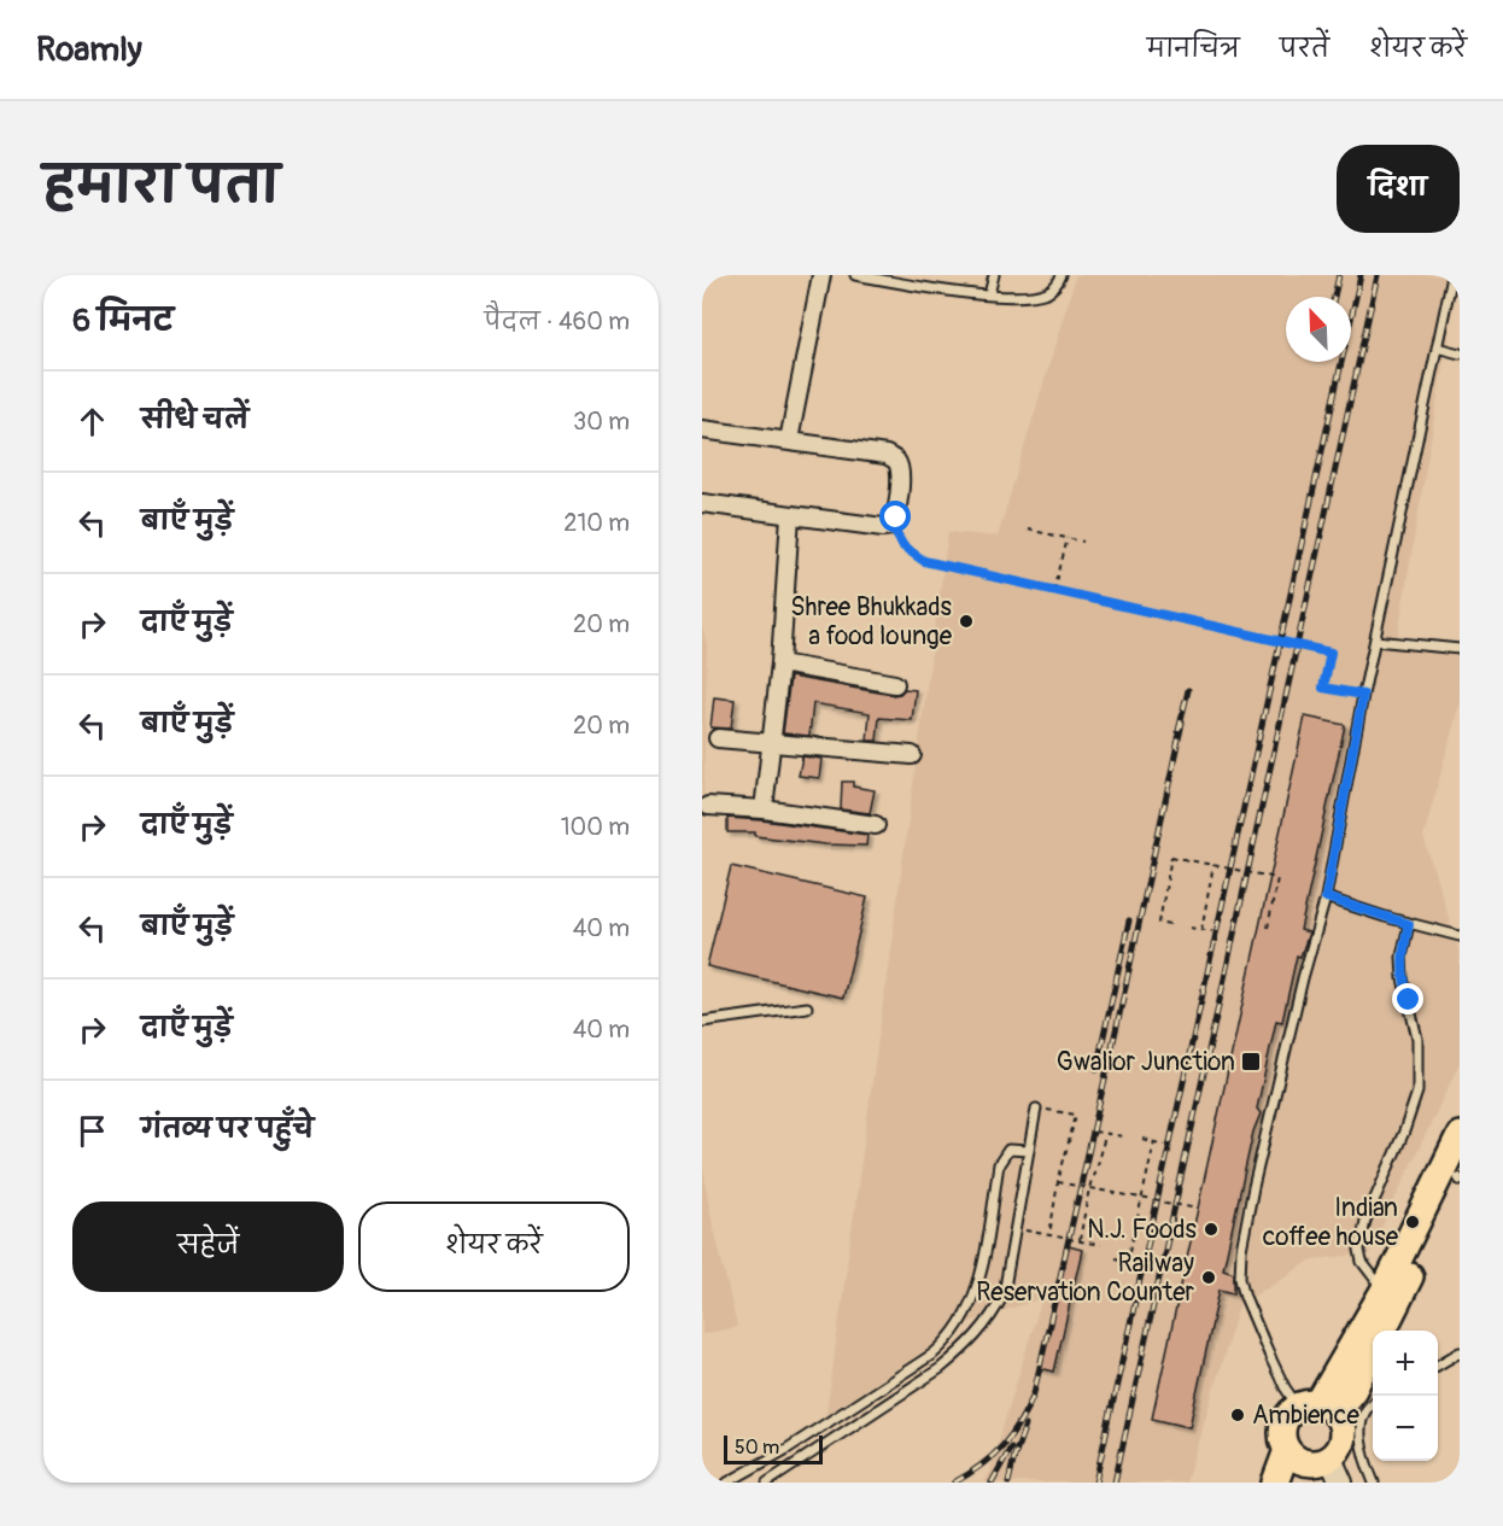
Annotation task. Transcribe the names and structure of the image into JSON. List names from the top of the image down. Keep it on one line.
{"places":{"other":["Shree Bhukkads a food lounge","Indian coffee house","N.J. Foods","Railway Reservation Counter","Ambience"],"transit":["Gwalior Junction"]},"scale_bar":"50 m","north":"top left","page":{"header":"Roamly","nav":["मानचित्र","परतें","शेयर करें"],"title":"हमारा पता","buttons":["दिशा",["सहेजें","शेयर करें"]],"heading":["6 मिनट","पैदल · 460 m"],"list":[["सीधे चलें","30 m"],["बाएँ मुड़ें","210 m"],["दाएँ मुड़ें","20 m"],["बाएँ मुड़ें","20 m"],["दाएँ मुड़ें","100 m"],["बाएँ मुड़ें","40 m"],["दाएँ मुड़ें","40 m"],"गंतव्य पर पहुँचे"],"map_buttons":["+","−"],"scale":"50 m"}}
